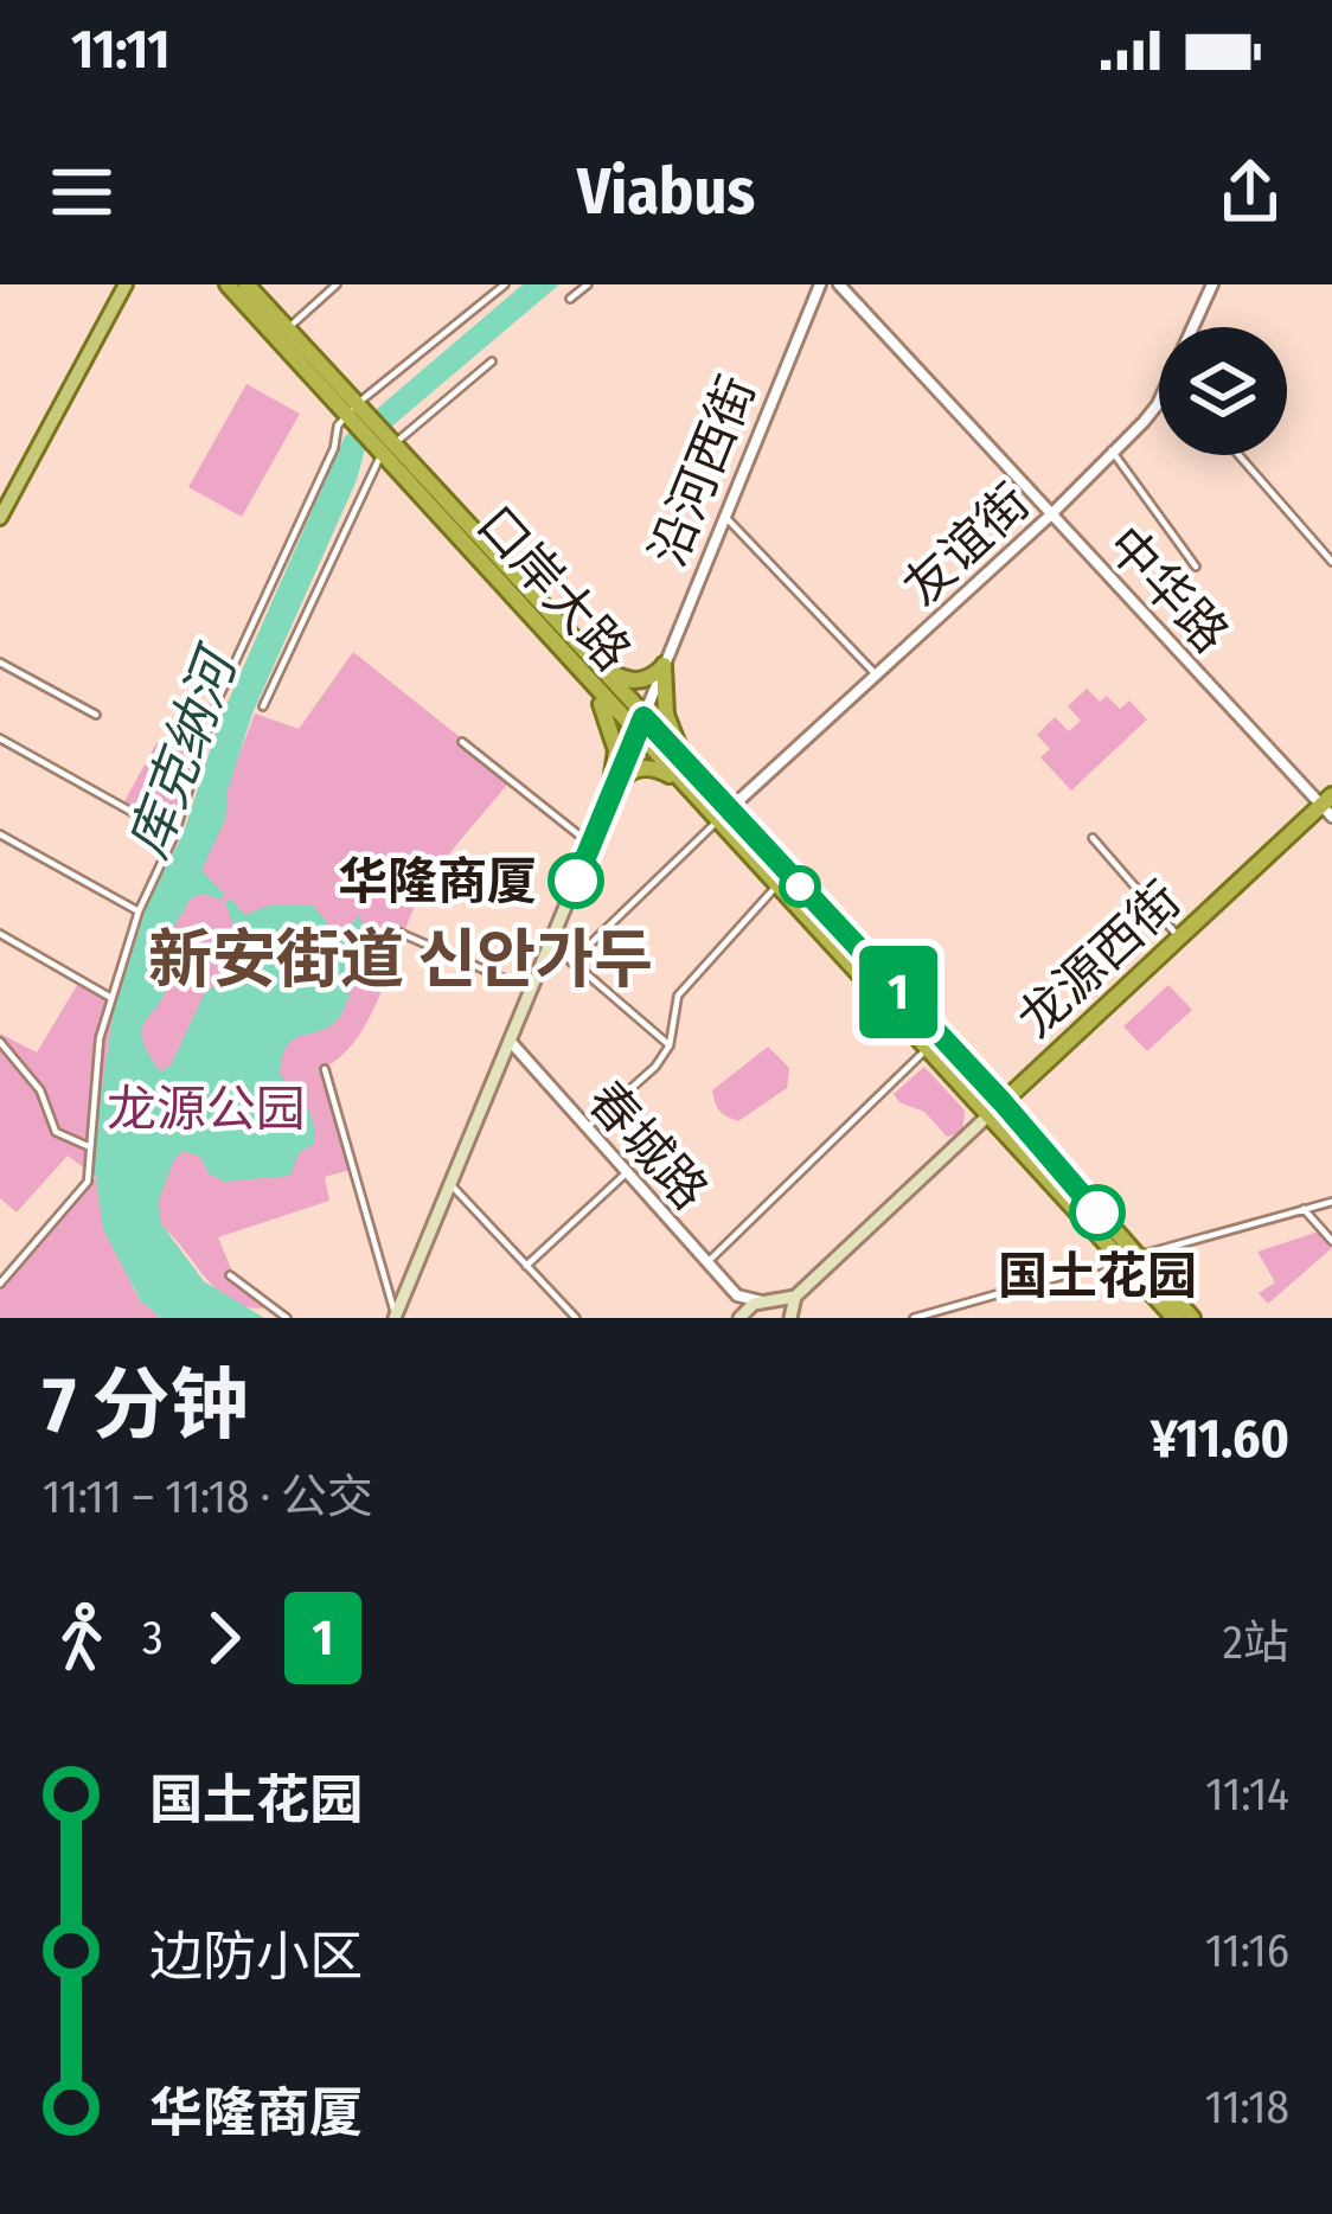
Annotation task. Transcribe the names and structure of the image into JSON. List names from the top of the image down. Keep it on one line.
{"streets":{"highway":["口岸大路","龙源西街"],"main road":["沿河西街"],"street":["友谊街","中华路","春城路"]},"crossings":[["沿河西街","口岸大路"],["沿河西街","春城路"],["友谊街","口岸大路"],["友谊街","中华路"],["口岸大路","龙源西街"],["中华路","龙源西街"]],"districts":["新安街道 신안가두"],"water":["库克纳河"],"parks":["龙源公园"],"places":["华隆商厦","国土花园"],"lines":["bus line 1"],"page":{"status":"11:11","header":"Viabus","on_map":"1","heading":["7 分钟","11:11 – 11:18 · 公交","¥11.60"],"legs":["3","1","2站"],"list":[{"name":"国土花园","value":"11:14"},{"name":"边防小区","value":"11:16"},{"name":"华隆商厦","value":"11:18"}]}}
